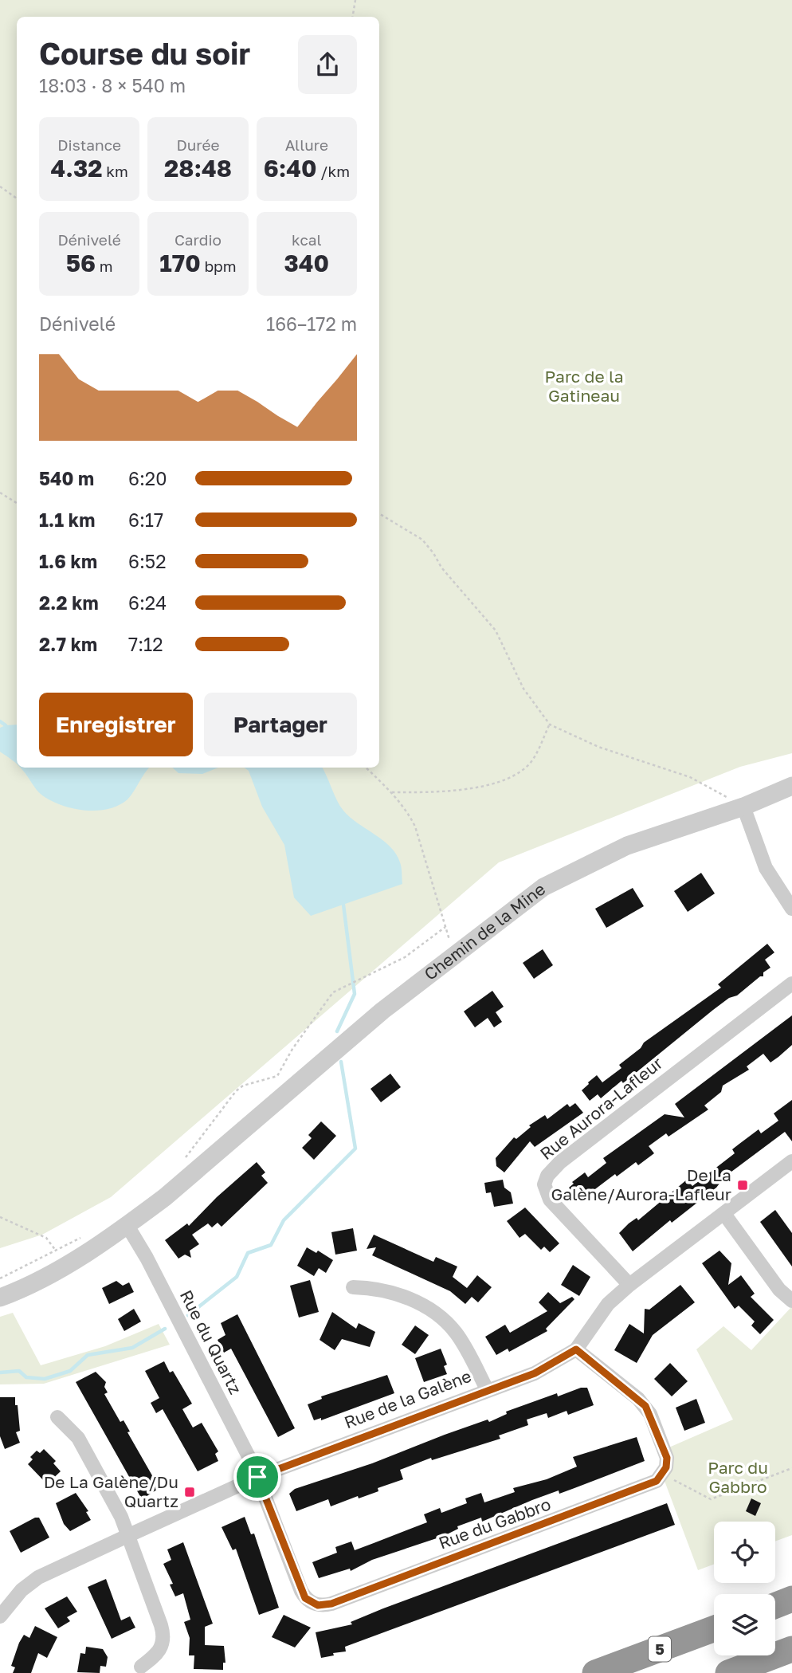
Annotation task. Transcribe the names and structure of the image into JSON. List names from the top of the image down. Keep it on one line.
{"streets":{"highway":["5"],"street":["Chemin de la Mine","Rue Aurora-Lafleur","Rue du Quartz","Rue de la Galène","Rue du Gabbro"]},"crossings":[["Chemin de la Mine","Rue du Quartz"],["Rue Aurora-Lafleur","Rue de la Galène"],["Rue du Quartz","Rue de la Galène"],["Rue du Quartz","Rue du Gabbro"],["Rue de la Galène","Rue du Gabbro"]],"parks":["Parc de la Gatineau","Parc du Gabbro"],"places":{"transit":["De La Galène/Aurora-Lafleur","De La Galène/Du Quartz"]},"page":{"heading":["Course du soir","18:03 · 8 × 540 m"],"stats":[["Distance","4.32 km"],["Durée","28:48"],["Allure","6:40 /km"],["Dénivelé","56 m"],["Cardio","170 bpm"],["kcal","340"]],"chart":["Dénivelé","166–172 m"],"list":[{"name":"540 m","note":"6:20"},{"name":"1.1 km","note":"6:17"},{"name":"1.6 km","note":"6:52"},{"name":"2.2 km","note":"6:24"},{"name":"2.7 km","note":"7:12"}],"buttons":["Enregistrer","Partager"]}}
